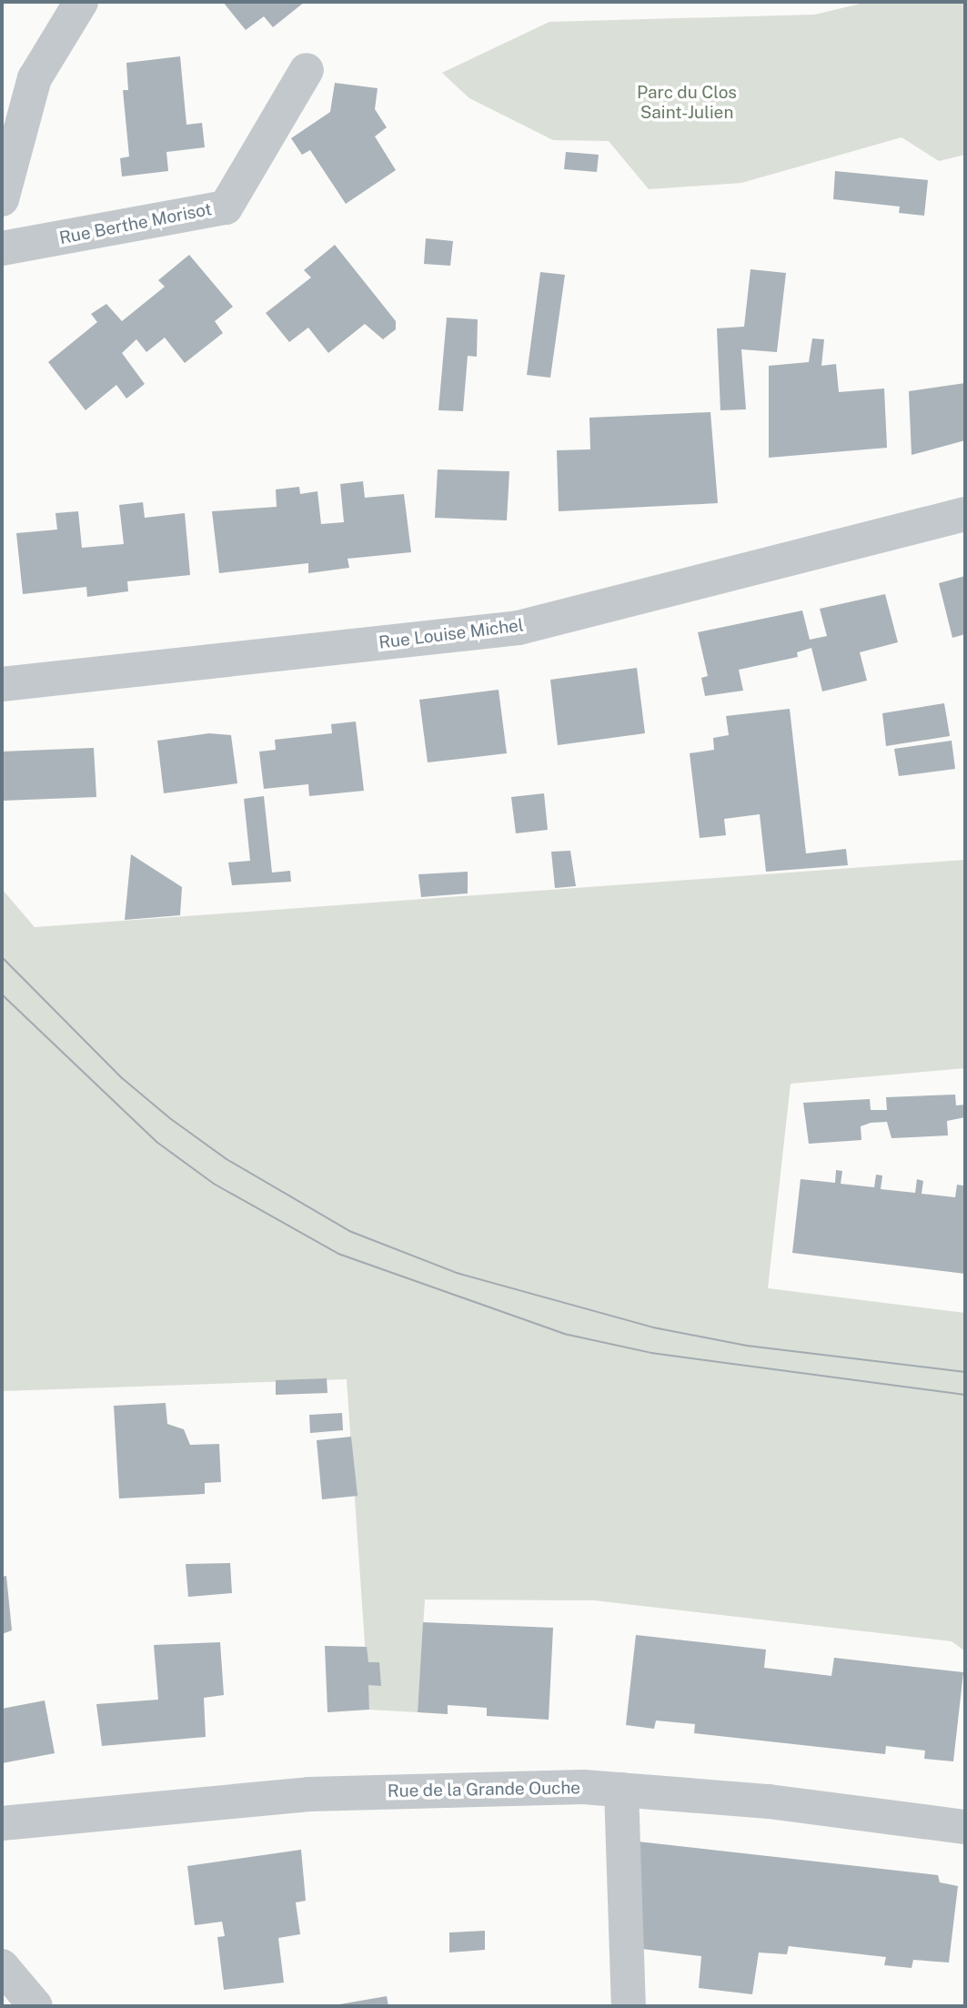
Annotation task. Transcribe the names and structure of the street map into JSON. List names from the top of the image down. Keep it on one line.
{"streets":{"street":["Rue Berthe Morisot","Rue Louise Michel","Rue de la Grande Ouche"]},"parks":["Parc du Clos Saint-Julien"]}
